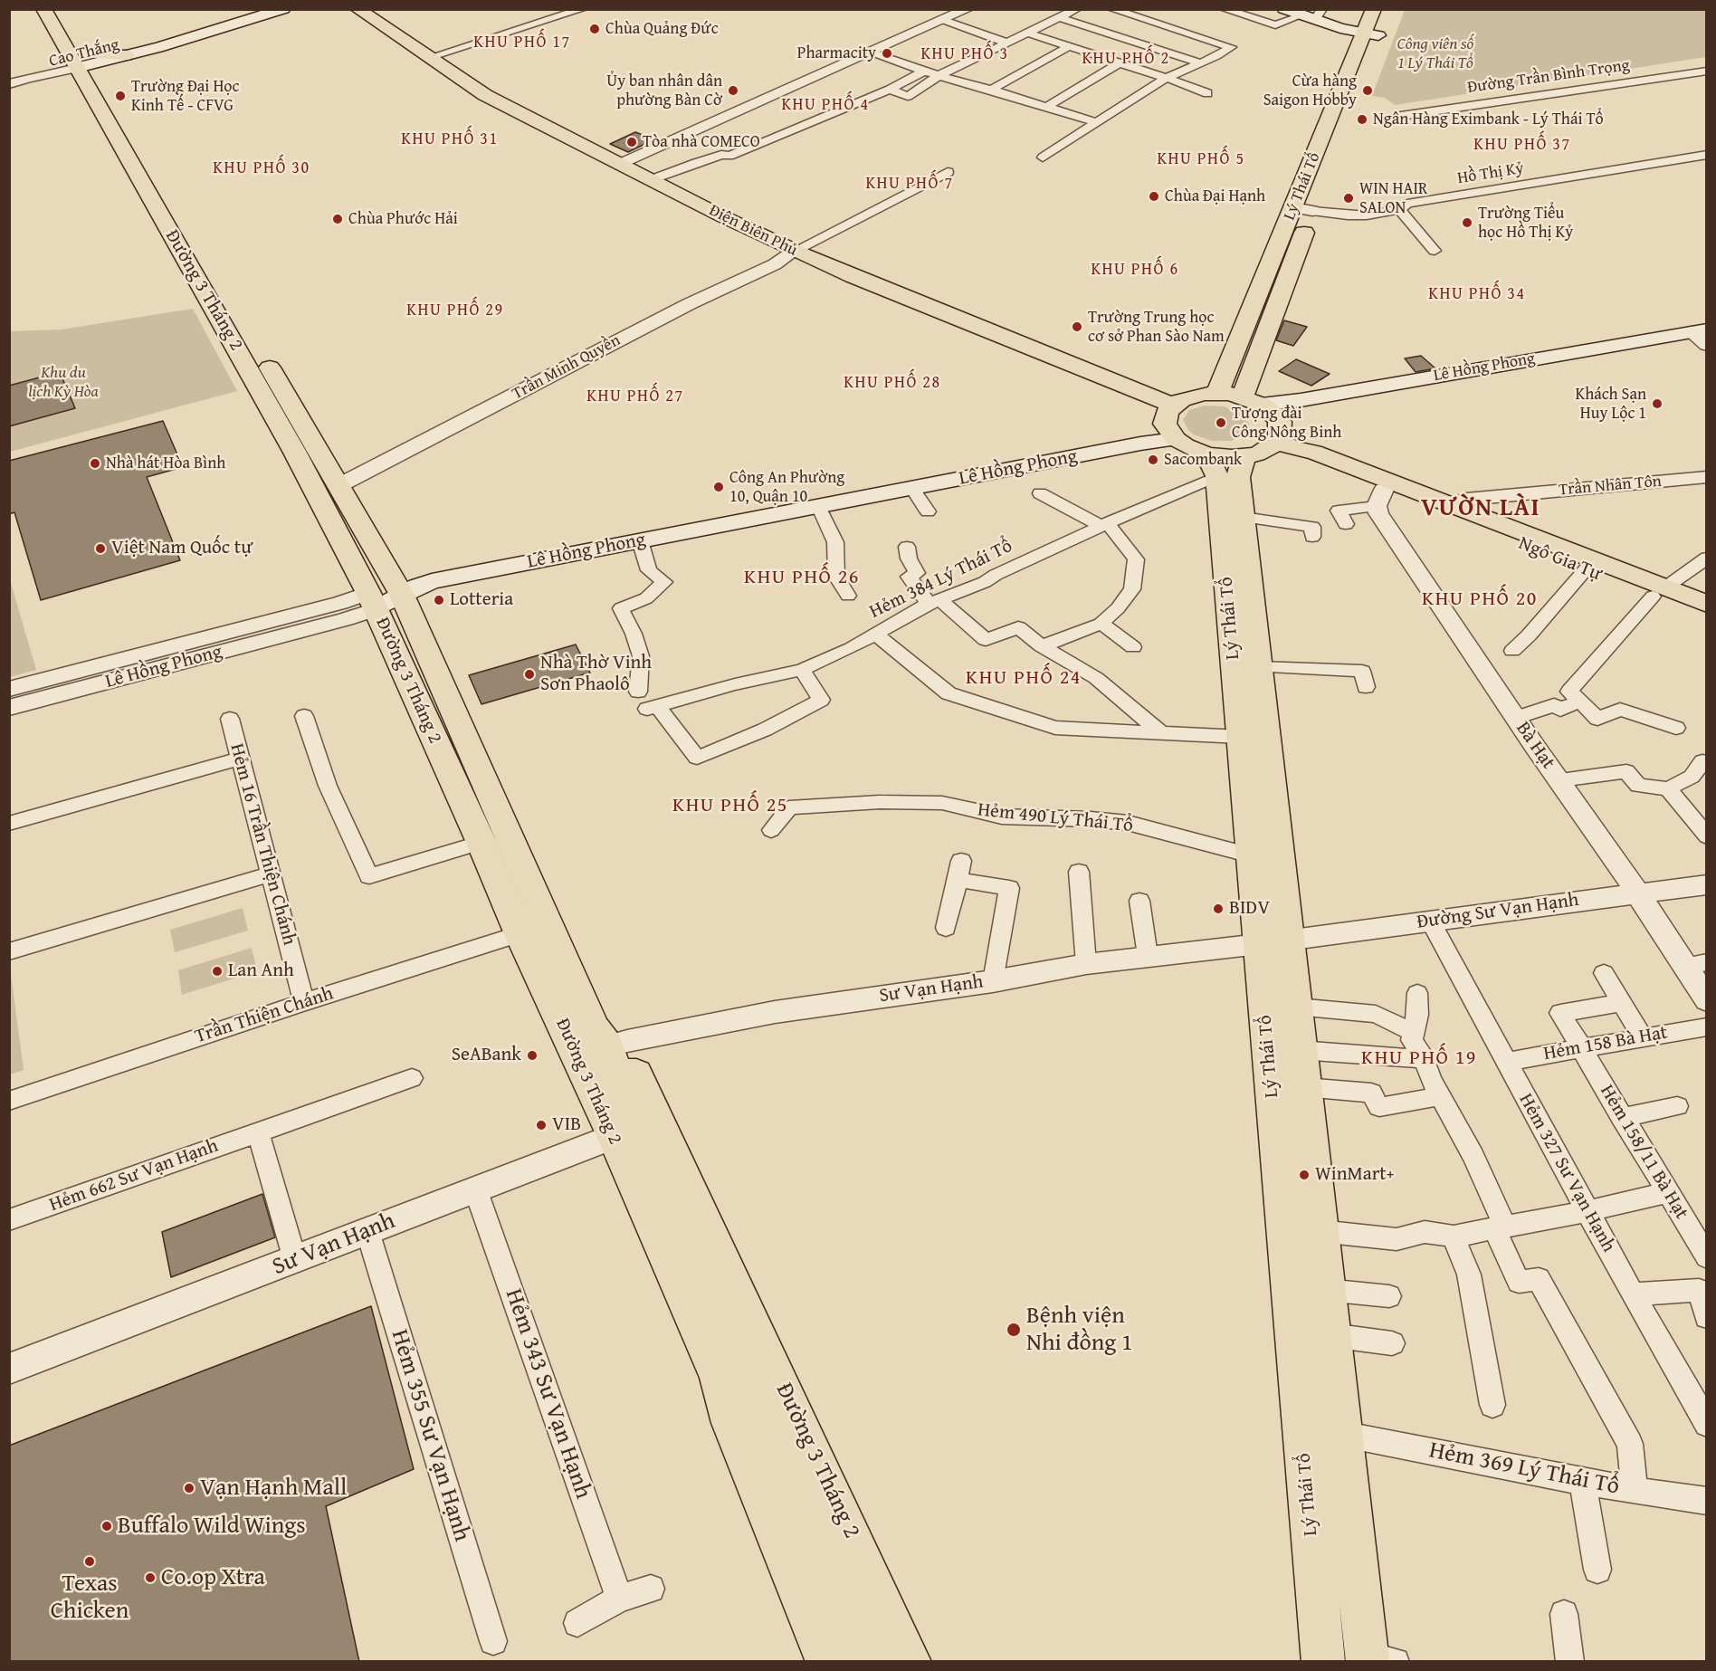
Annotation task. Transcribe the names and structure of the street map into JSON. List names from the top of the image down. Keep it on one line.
{"streets":{"main road":["Cao Thắng","Lý Thái Tổ","Điện Biên Phủ","Đường 3 Tháng 2","Lê Hồng Phong","Ngô Gia Tự"],"street":["Đường Trần Bình Trọng","Hồ Thị Kỷ","Trần Minh Quyền","Trần Nhân Tôn","Hẻm 384 Lý Thái Tổ","Bà Hạt","Hẻm 490 Lý Thái Tổ","Hẻm 16 Trần Thiện Chánh","Đường Sư Vạn Hạnh","Sư Vạn Hạnh","Trần Thiện Chánh","Hẻm 158 Bà Hạt","Hẻm 158/11 Bà Hạt","Hẻm 327 Sư Vạn Hạnh","Hẻm 662 Sư Vạn Hạnh","Hẻm 343 Sư Vạn Hạnh","Hẻm 355 Sư Vạn Hạnh","Hẻm 369 Lý Thái Tổ"]},"crossings":[["Cao Thắng","Đường 3 Tháng 2"],["Hồ Thị Kỷ","Lý Thái Tổ"],["Lý Thái Tổ","Điện Biên Phủ"],["Lý Thái Tổ","Lê Hồng Phong"],["Lý Thái Tổ","Hẻm 384 Lý Thái Tổ"],["Lý Thái Tổ","Hẻm 490 Lý Thái Tổ"],["Lý Thái Tổ","Đường Sư Vạn Hạnh"],["Lý Thái Tổ","Sư Vạn Hạnh"],["Lý Thái Tổ","Hẻm 369 Lý Thái Tổ"],["Điện Biên Phủ","Trần Minh Quyền"],["Điện Biên Phủ","Lê Hồng Phong"],["Đường 3 Tháng 2","Trần Minh Quyền"],["Đường 3 Tháng 2","Lê Hồng Phong"],["Đường 3 Tháng 2","Sư Vạn Hạnh"],["Đường 3 Tháng 2","Trần Thiện Chánh"],["Lê Hồng Phong","Ngô Gia Tự"],["Trần Nhân Tôn","Ngô Gia Tự"],["Ngô Gia Tự","Bà Hạt"],["Bà Hạt","Đường Sư Vạn Hạnh"],["Hẻm 16 Trần Thiện Chánh","Trần Thiện Chánh"],["Đường Sư Vạn Hạnh","Sư Vạn Hạnh"],["Đường Sư Vạn Hạnh","Hẻm 327 Sư Vạn Hạnh"],["Sư Vạn Hạnh","Hẻm 343 Sư Vạn Hạnh"],["Sư Vạn Hạnh","Hẻm 355 Sư Vạn Hạnh"],["Hẻm 158 Bà Hạt","Hẻm 158/11 Bà Hạt"],["Hẻm 158 Bà Hạt","Hẻm 327 Sư Vạn Hạnh"]],"districts":["KHU PHỐ 17","KHU PHỐ 3","KHU PHỐ 2","KHU PHỐ 4","KHU PHỐ 31","KHU PHỐ 37","KHU PHỐ 5","KHU PHỐ 30","KHU PHỐ 7","KHU PHỐ 6","KHU PHỐ 34","KHU PHỐ 29","KHU PHỐ 28","KHU PHỐ 27","VƯỜN LÀI","KHU PHỐ 26","KHU PHỐ 20","KHU PHỐ 24","KHU PHỐ 25","KHU PHỐ 19"],"parks":["Công viên số 1 Lý Thái Tổ","Khu du lịch Kỳ Hòa"],"places":["Chùa Quảng Đức","Pharmacity","Ủy ban nhân dân phường Bàn Cờ","Cừa hàng Saigon Hobby","Trường Đại Học Kinh Tế - CFVG","Ngân Hàng Eximbank - Lý Thái Tổ","Tòa nhà COMECO","Chùa Đại Hạnh","WIN HAIR SALON","Chùa Phước Hải","Trường Tiểu học Hồ Thị Kỷ","Trường Trung học cơ sở Phan Sào Nam","Khách Sạn Huy Lộc 1","Tượng đài Công Nông Binh","Sacombank","Nhà hát Hòa Bình","Công An Phường 10, Quận 10","Việt Nam Quốc tự","Lotteria","Nhà Thờ Vinh Sơn Phaolô","BIDV","Lan Anh","SeABank","VIB","WinMart+","Bệnh viện Nhi đồng 1","Vạn Hạnh Mall","Buffalo Wild Wings","Texas Chicken","Co.op Xtra"]}
